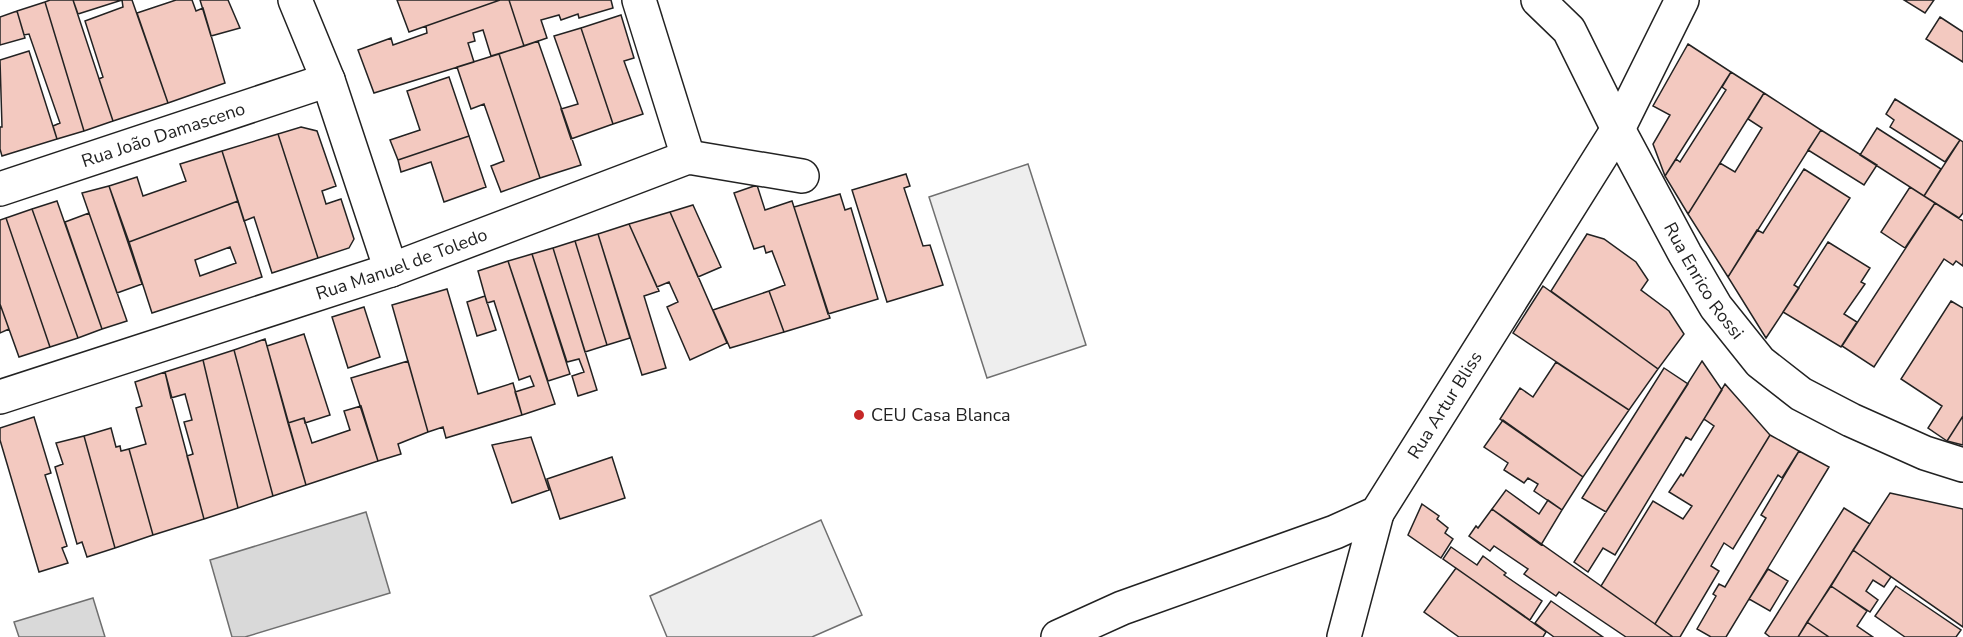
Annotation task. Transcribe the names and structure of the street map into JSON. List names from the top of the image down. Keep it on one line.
{"streets":{"street":["Rua João Damasceno","Rua Manuel de Toledo","Rua Enrico Rossi","Rua Artur Bliss"]},"crossings":[["Rua Enrico Rossi","Rua Artur Bliss"]],"places":["CEU Casa Blanca"]}
